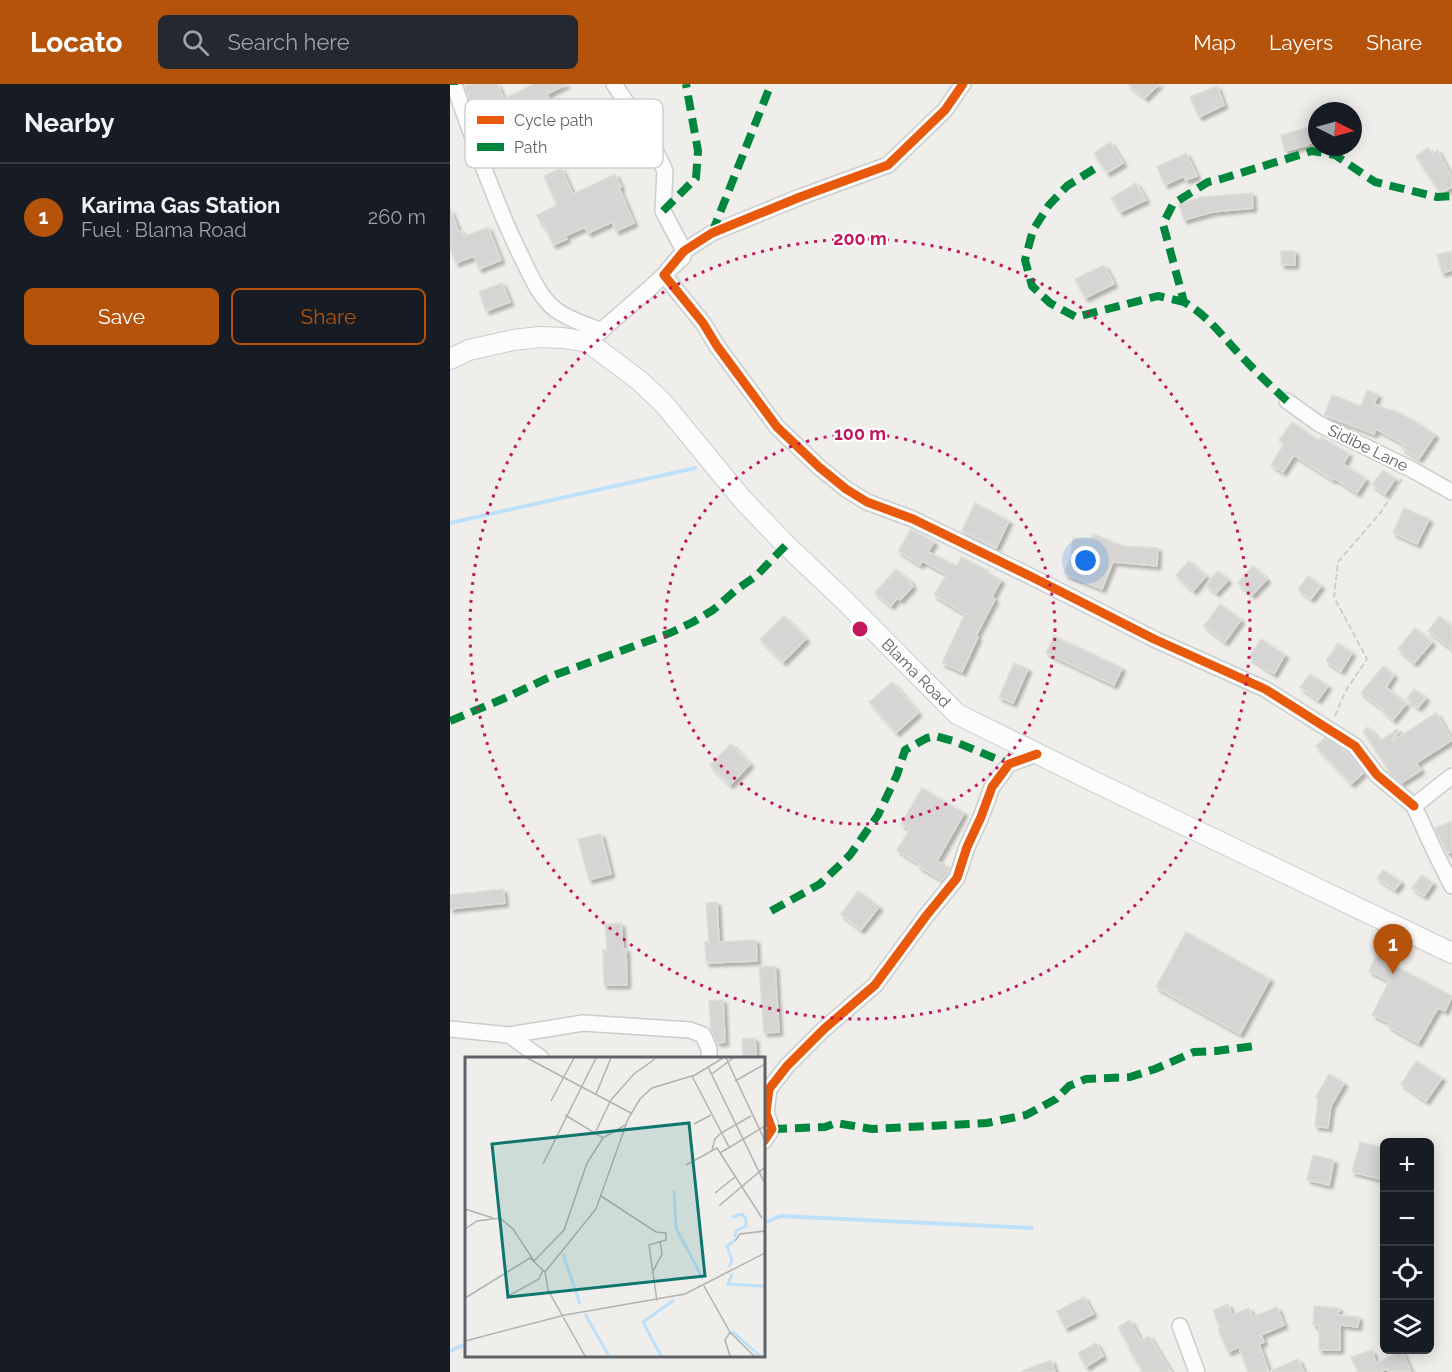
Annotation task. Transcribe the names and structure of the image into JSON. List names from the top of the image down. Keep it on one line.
{"streets":{"street":["Sidibe Lane","Blama Road"]},"legend":["Cycle path","Path"],"north":"right","page":{"header":"Locato","search":"Search here","nav":["Map","Layers","Share"],"heading":"Nearby","list":[{"mark":"1","name":"Karima Gas Station","note":"Fuel · Blama Road","value":"260 m"}],"buttons":["Save","Share"],"pins":"1","map_buttons":["+","−"]},"rings":["200 m","100 m"]}
